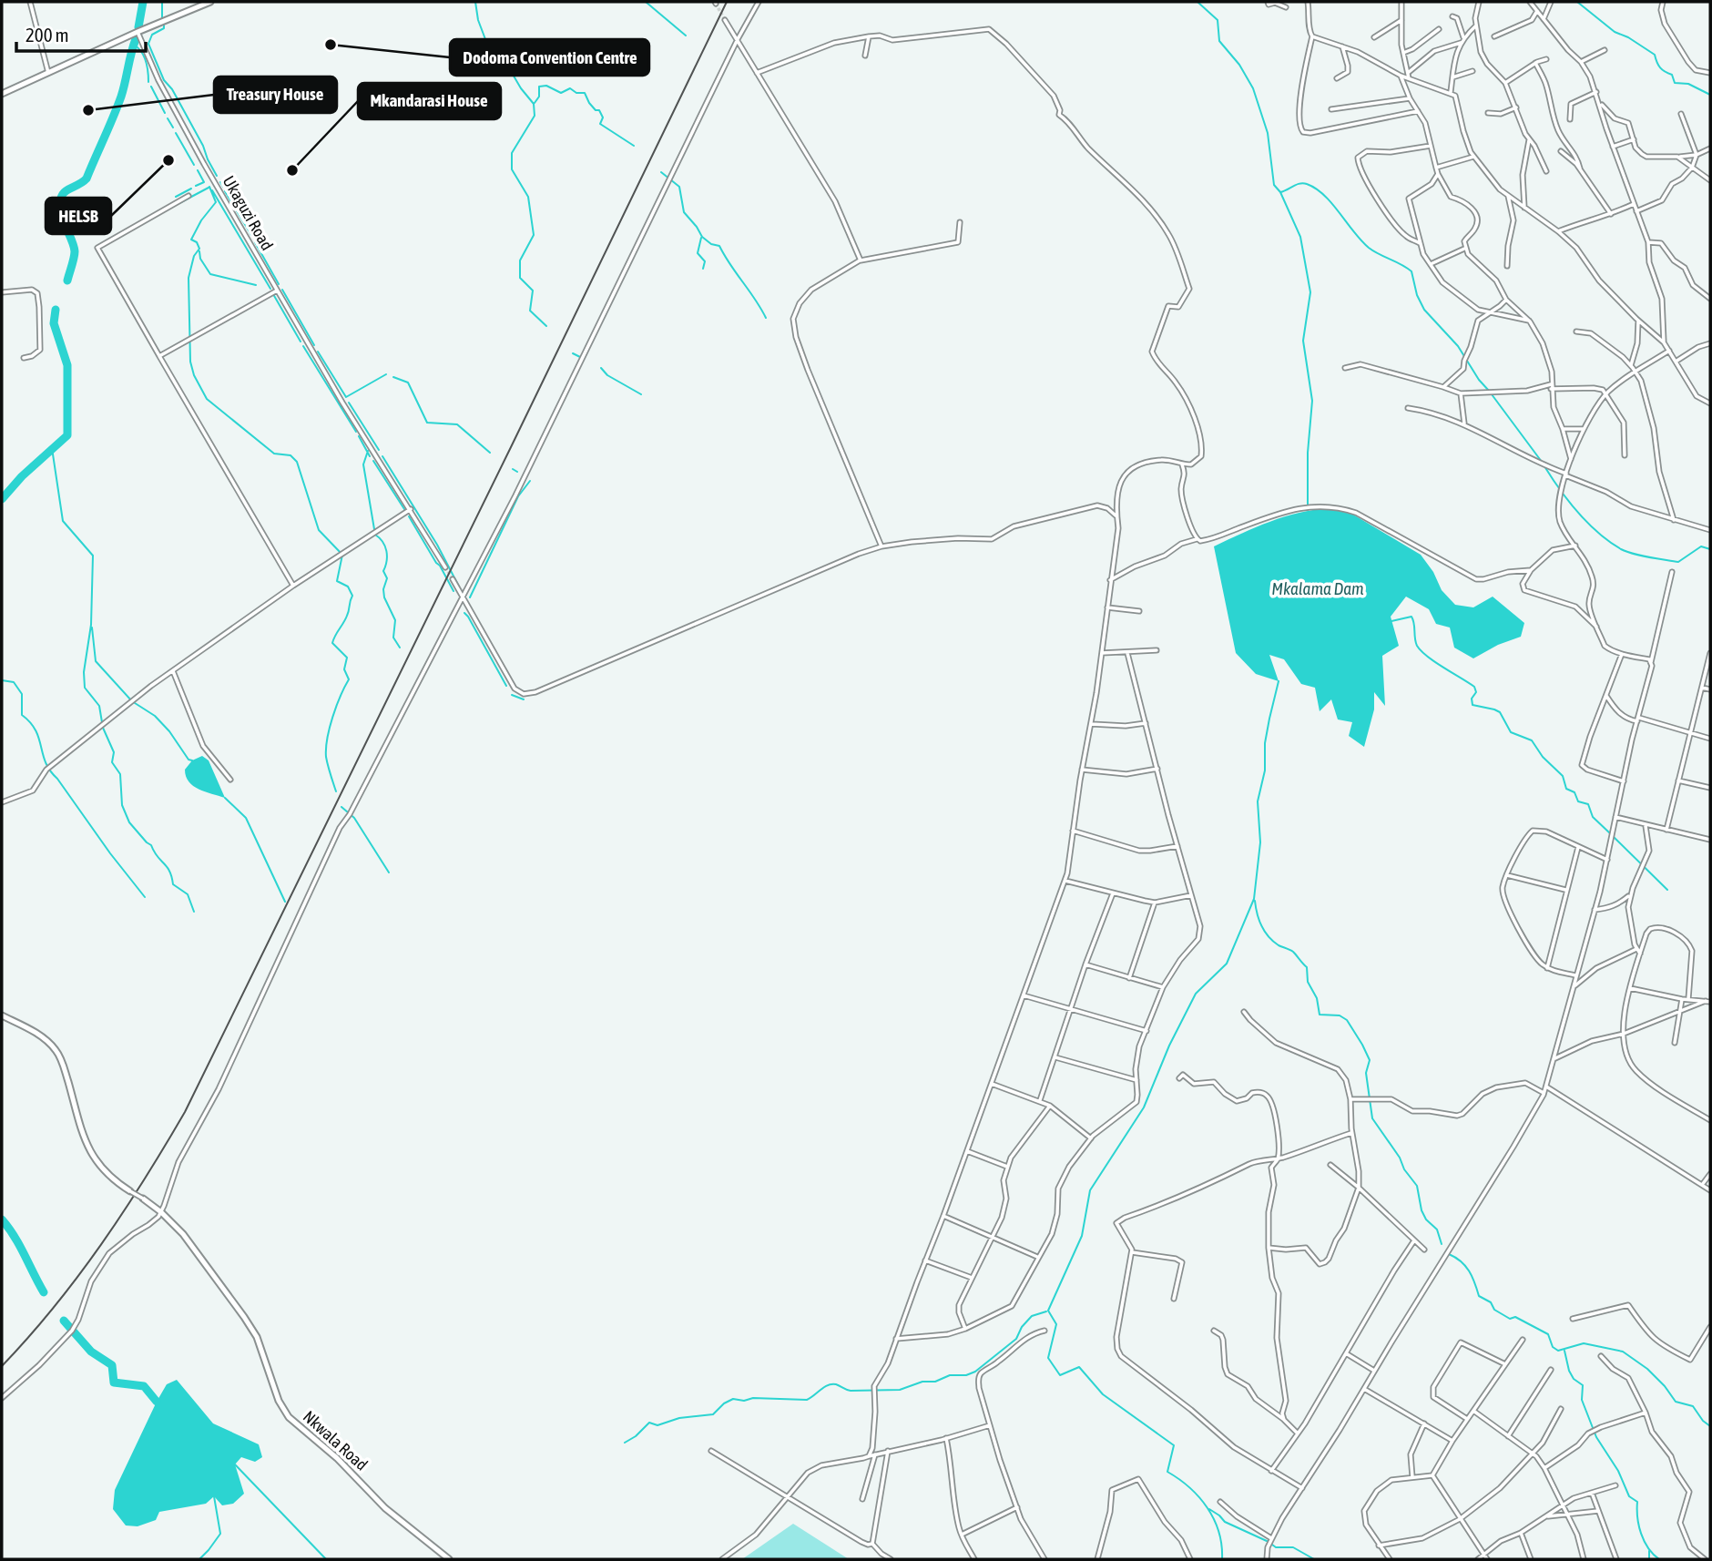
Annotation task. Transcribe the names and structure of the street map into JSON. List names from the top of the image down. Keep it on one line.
{"streets":{"street":["Ukaguzi Road","Nkwala Road"]},"water":["Mkalama Dam"],"places":["Dodoma Convention Centre","Treasury House","HELSB","Mkandarasi House"],"scale_bar":"200 m"}
